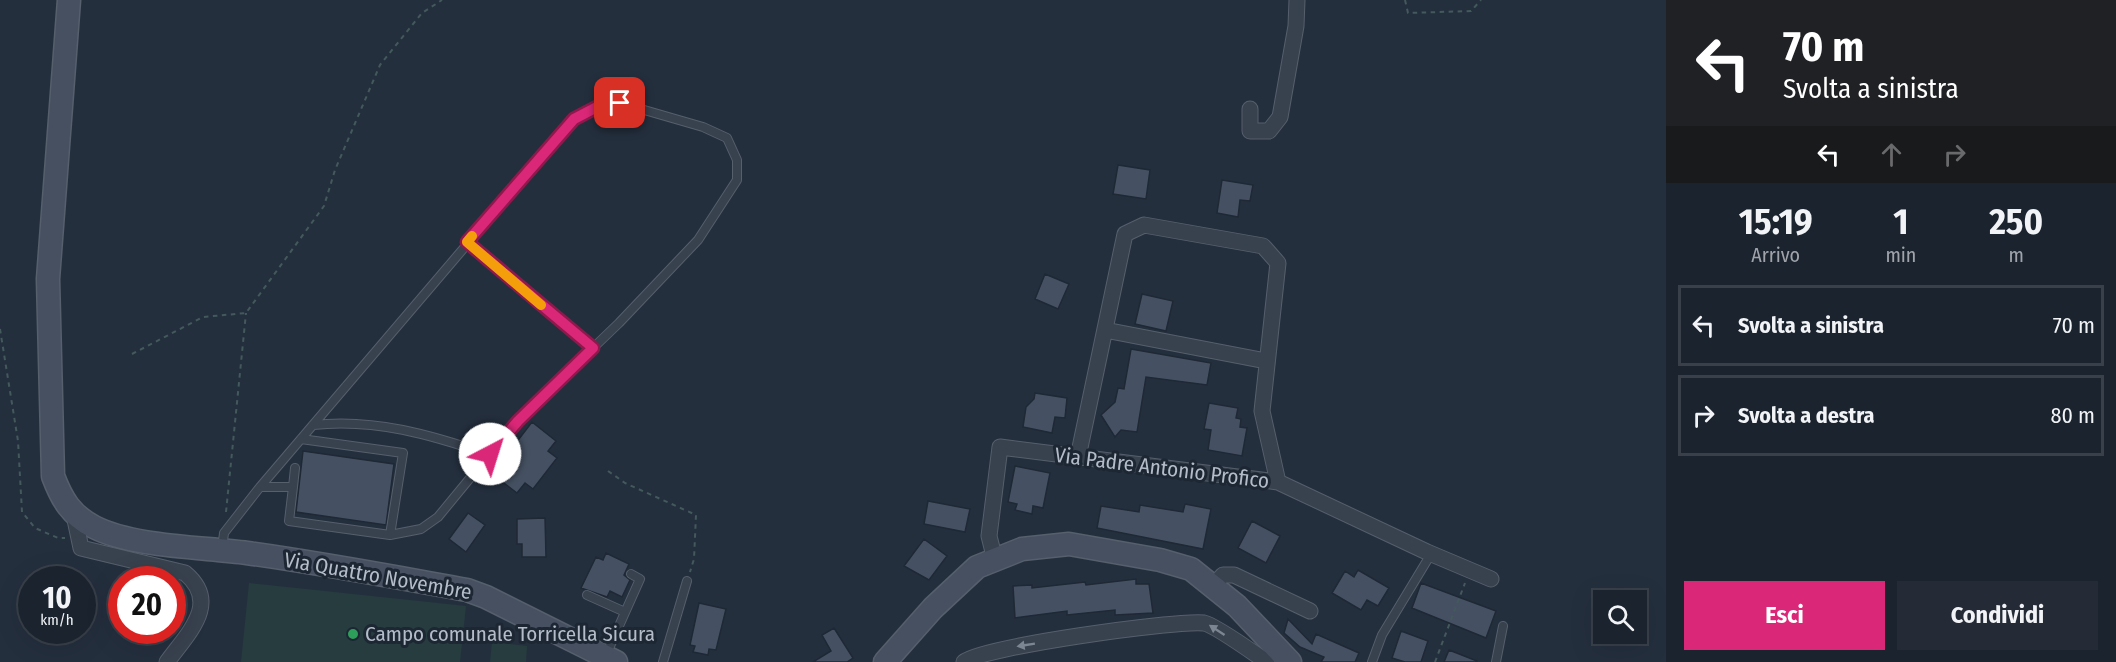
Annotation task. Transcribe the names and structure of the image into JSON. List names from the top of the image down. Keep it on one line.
{"streets":{"main road":["Via Quattro Novembre"],"street":["Via Padre Antonio Profico"]},"places":["Campo comunale Torricella Sicura"],"page":{"turn":["70 m","Svolta a sinistra"],"eta":["15:19","Arrivo","1","min","250","m"],"list":[{"name":"Svolta a sinistra","value":"70 m"},{"name":"Svolta a destra","value":"80 m"}],"speed":"10 km/h","limit":"20","buttons":["Esci","Condividi"]}}
